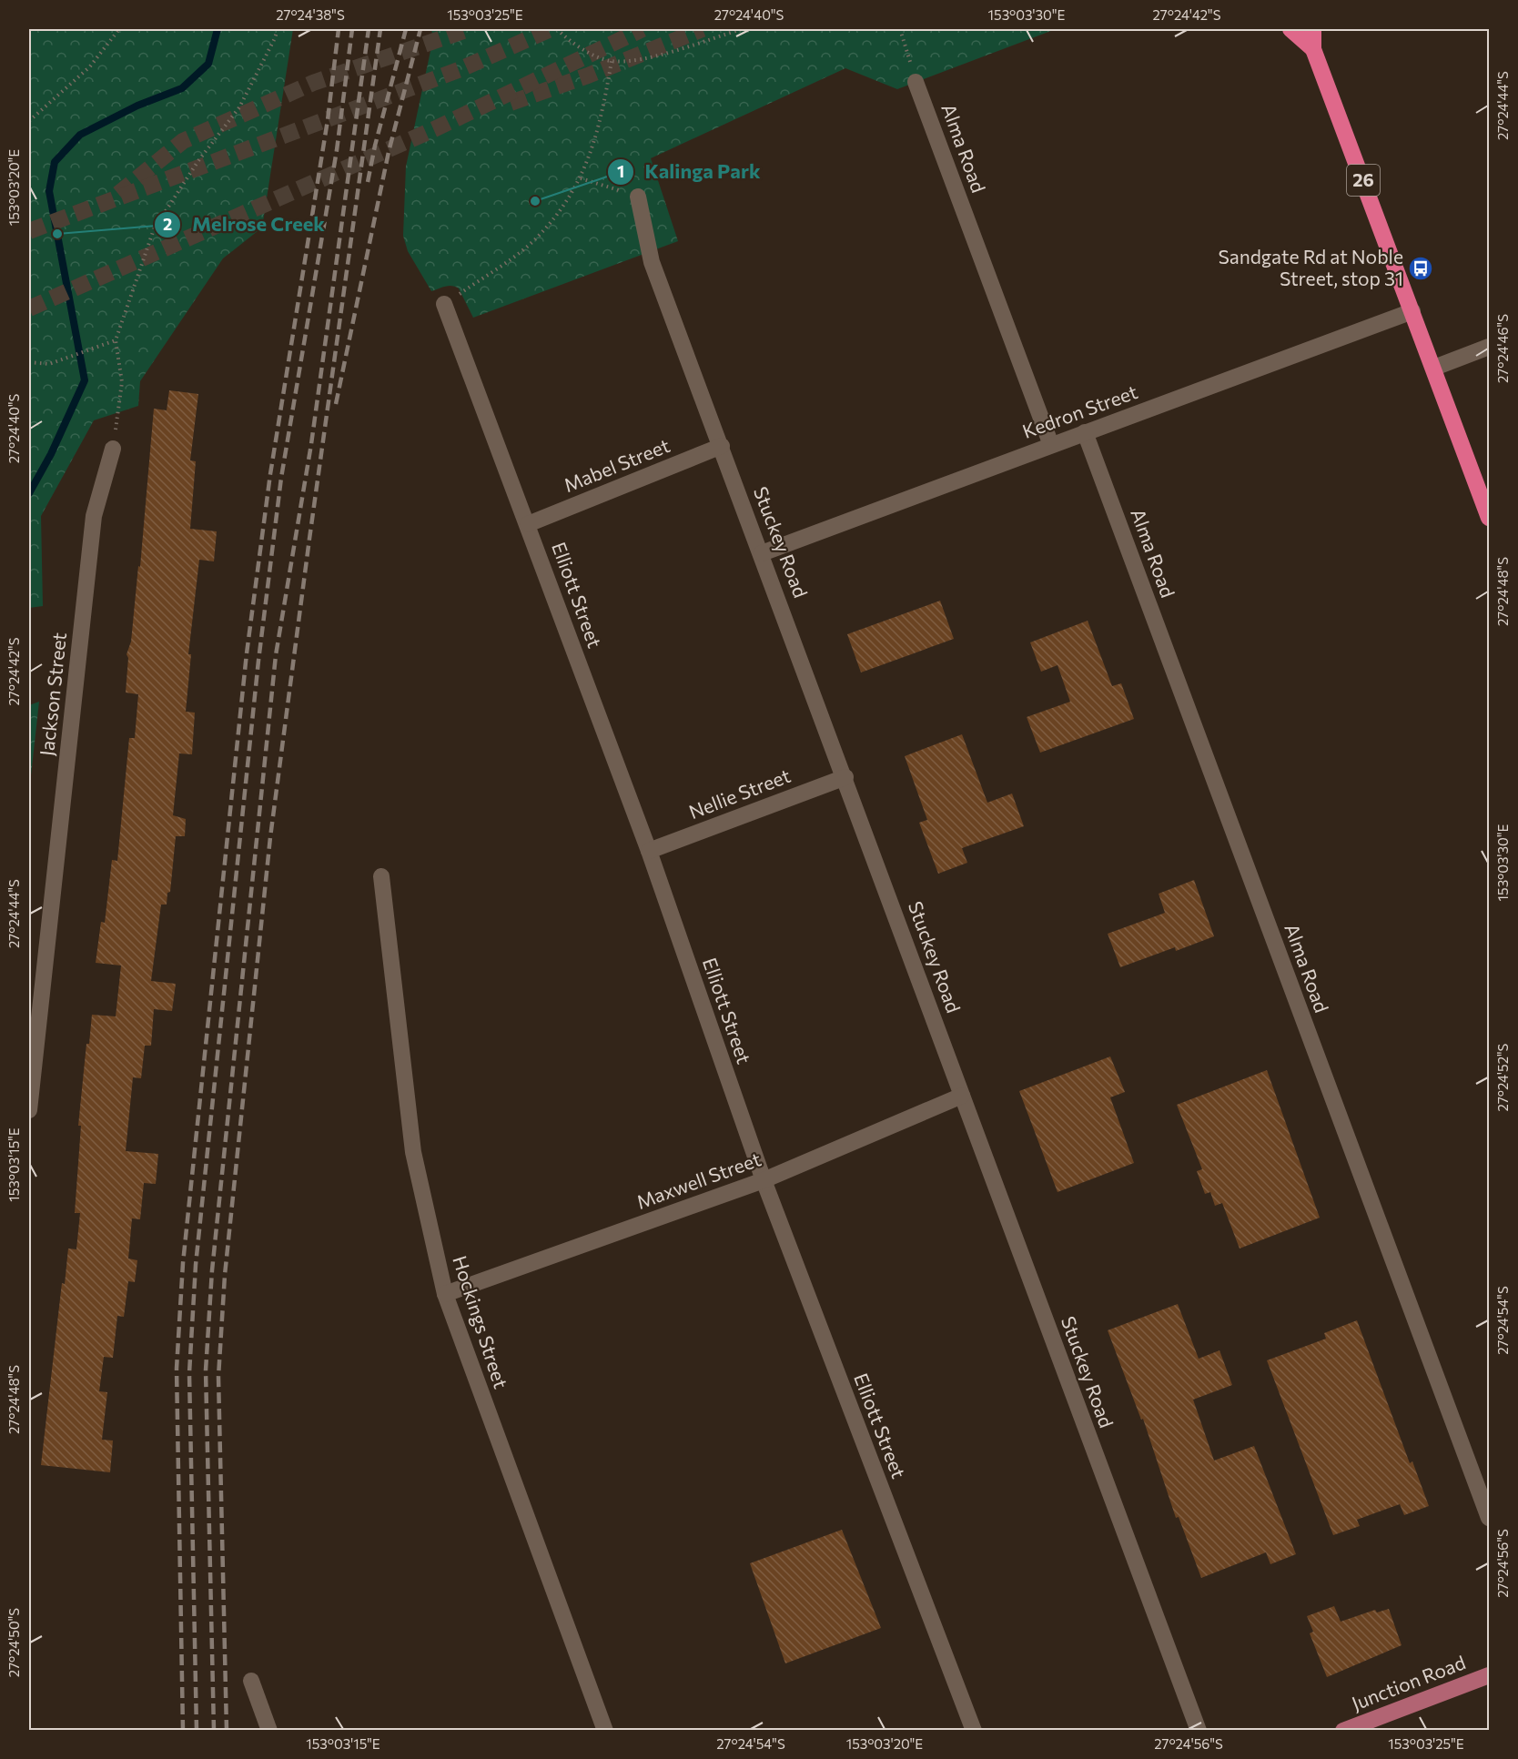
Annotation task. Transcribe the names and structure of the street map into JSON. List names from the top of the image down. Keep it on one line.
{"streets":{"highway":["26"],"main road":["Junction Road"],"street":["Alma Road","Kedron Street","Mabel Street","Stuckey Road","Elliott Street","Jackson Street","Nellie Street","Maxwell Street","Hockings Street"]},"crossings":[["Alma Road","Kedron Street"],["26","Kedron Street"],["Kedron Street","Stuckey Road"],["Mabel Street","Stuckey Road"],["Mabel Street","Elliott Street"],["Stuckey Road","Nellie Street"],["Stuckey Road","Maxwell Street"],["Elliott Street","Nellie Street"],["Elliott Street","Maxwell Street"],["Maxwell Street","Hockings Street"]],"places":{"other":["Kalinga Park","Melrose Creek"],"bus stop":["Sandgate Rd at Noble Street, stop 31"]},"coordinates":["27°24'38\"S","153°03'25\"E","27°24'40\"S","153°03'30\"E","27°24'42\"S","27°24'44\"S","153°03'20\"E","27°24'46\"S","27°24'48\"S","27°24'52\"S","153°03'15\"E","27°24'54\"S","27°24'56\"S","27°24'50\"S"]}
